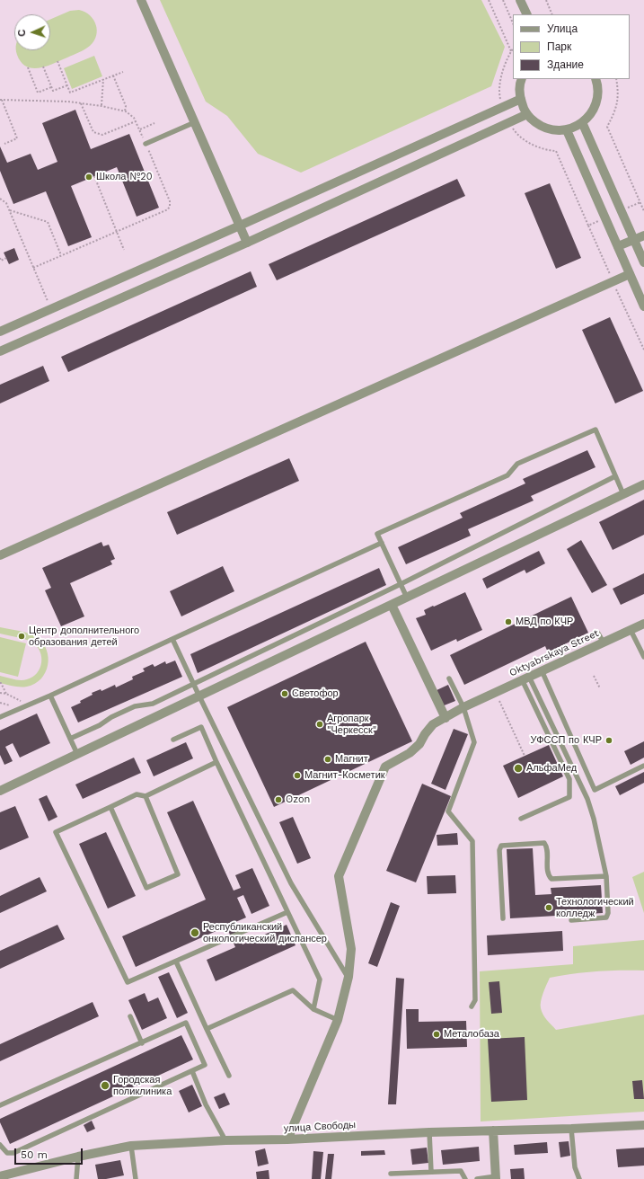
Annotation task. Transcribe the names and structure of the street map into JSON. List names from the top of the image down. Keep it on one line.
{"streets":{"street":["Oktyabrskaya Street","улица Свободы"]},"crossings":[["Oktyabrskaya Street","улица Свободы"]],"places":["Школа №20","МВД по КЧР","Центр дополнительного образования детей","Светофор","Агропарк \"Черкесск\"","УФССП по КЧР","Магнит","АльфаМед","Магнит-Косметик","Ozon","Технологический колледж","Республиканский онкологический диспансер","Металобаза","Городская поликлиника"],"legend":["Улица","Парк","Здание"],"scale_bar":"50 m","north":"left"}
